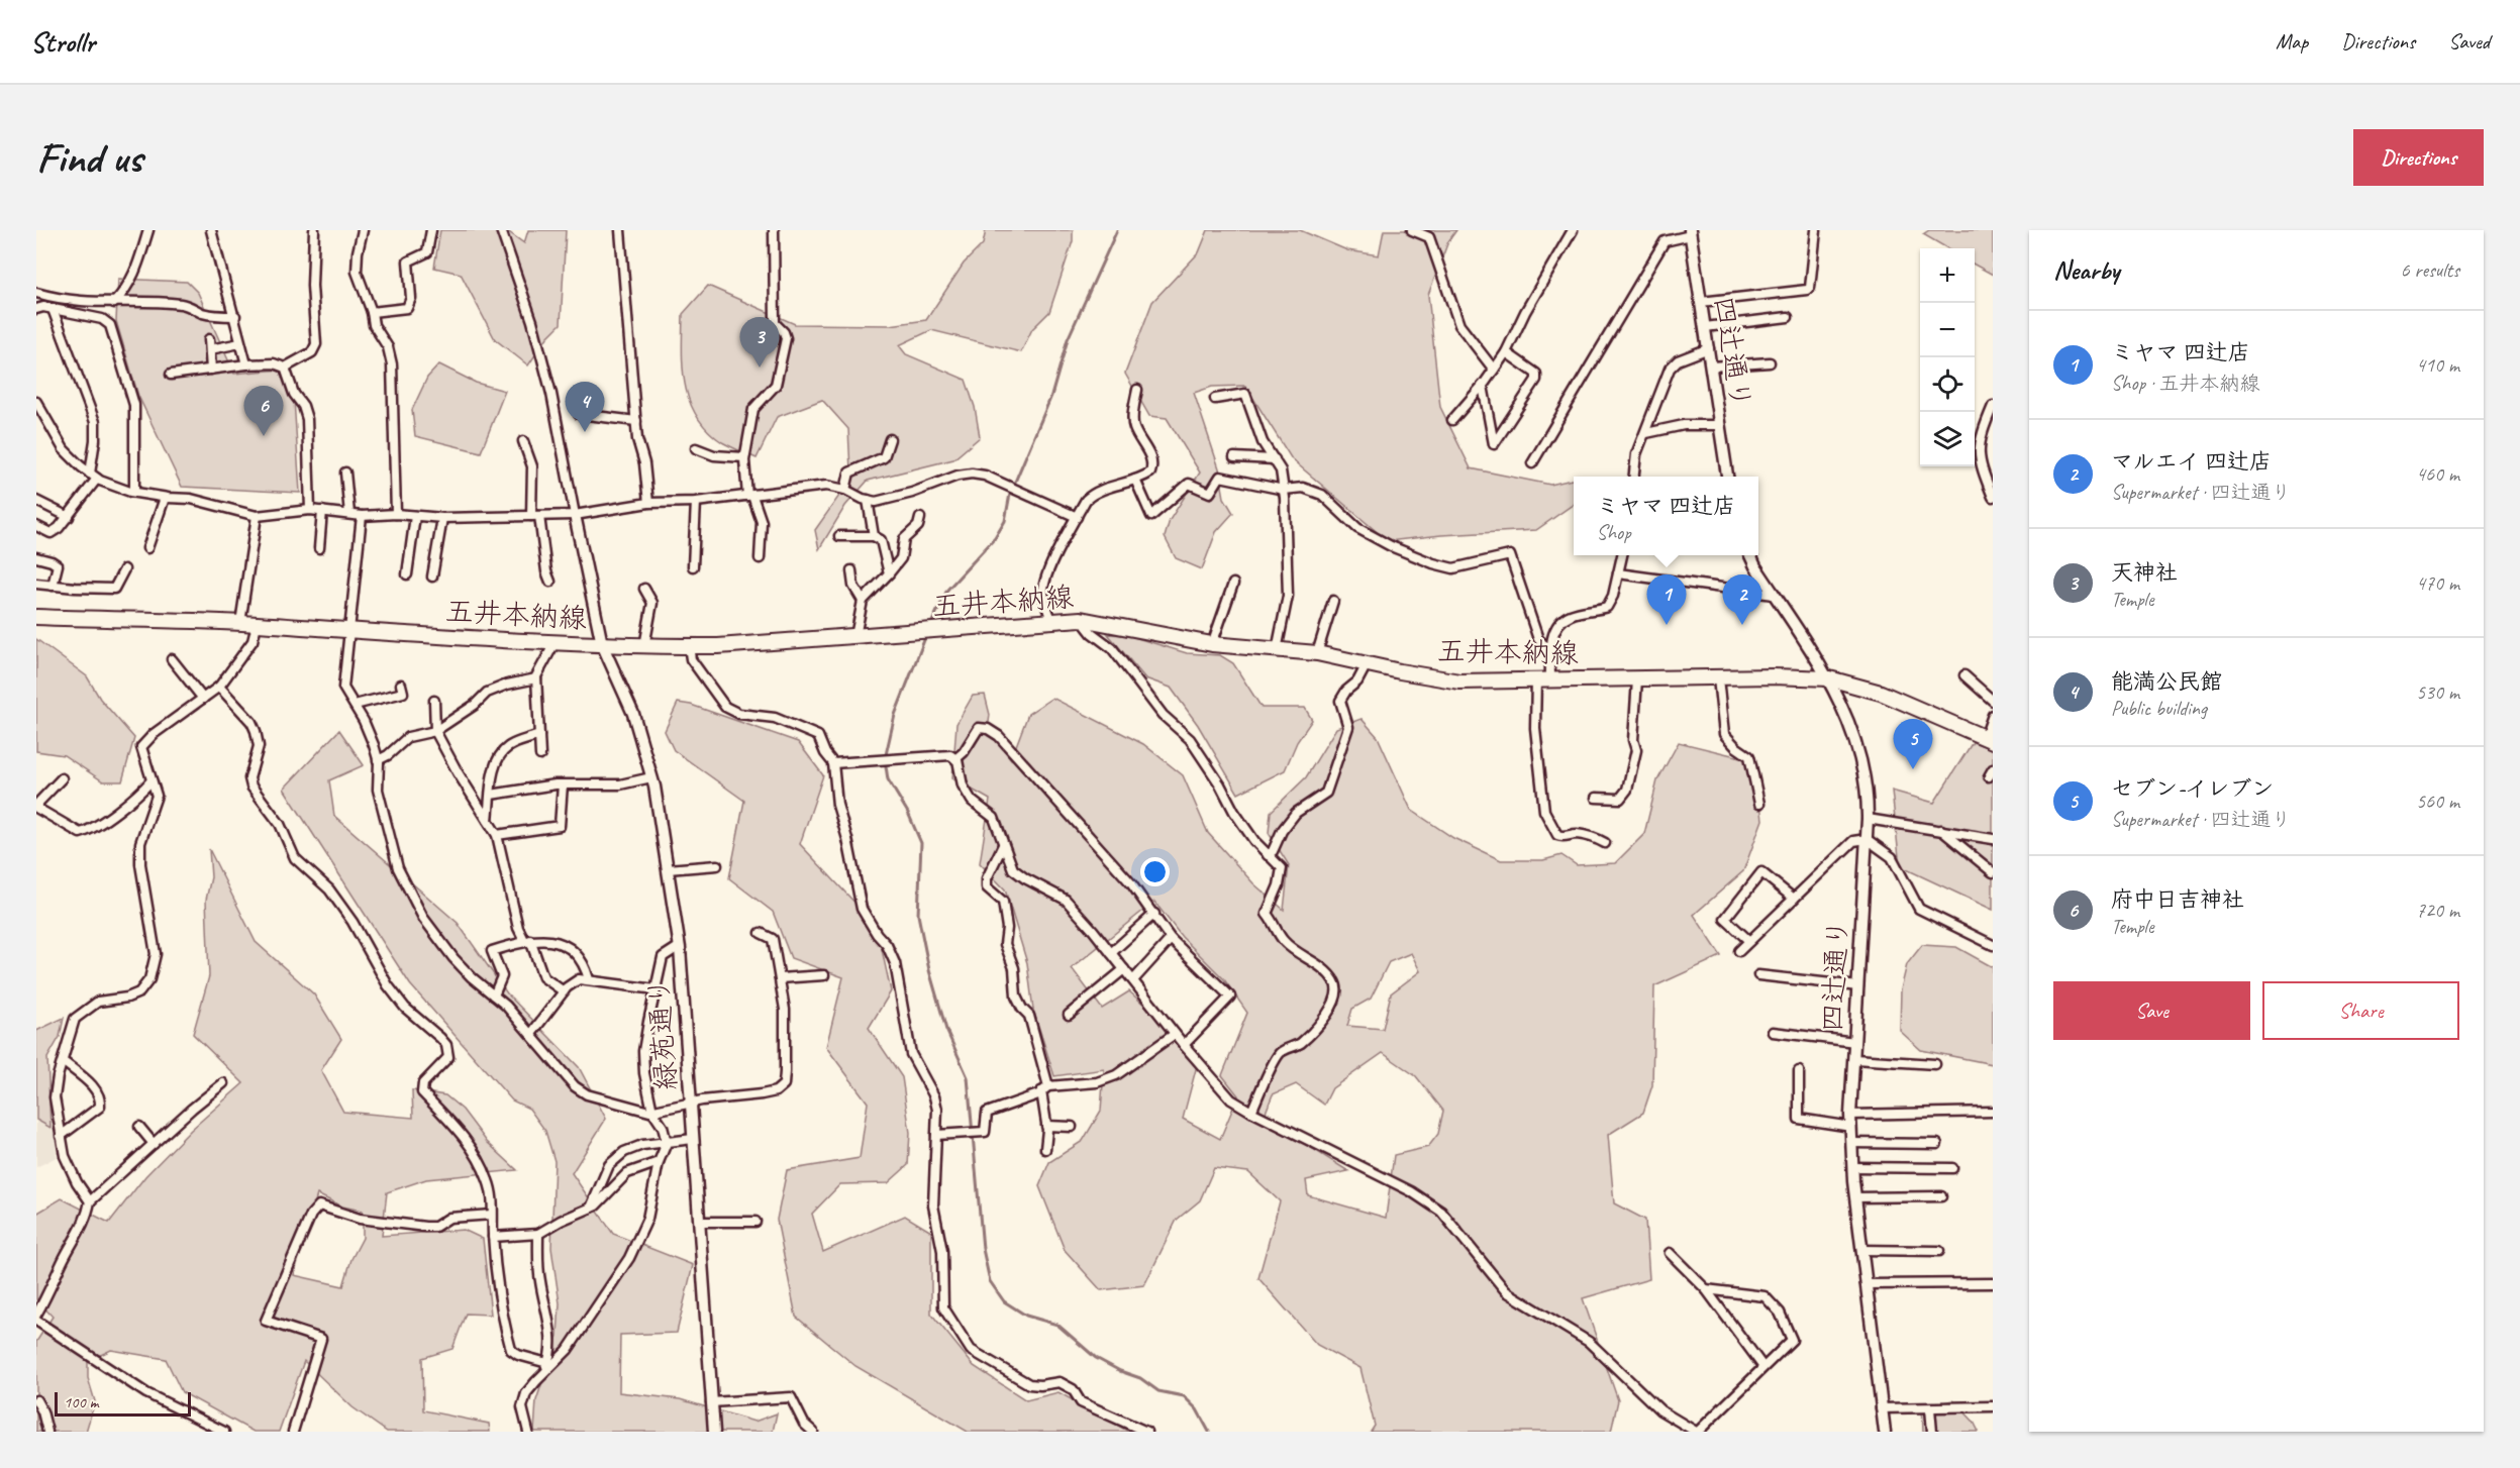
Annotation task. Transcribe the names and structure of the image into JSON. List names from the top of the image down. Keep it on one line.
{"streets":{"main road":["五井本納線"],"street":["四辻通り","緑苑通り"]},"crossings":[["四辻通り","五井本納線"],["五井本納線","緑苑通り"]],"scale_bar":"100 m","page":{"header":"Strollr","nav":["Map","Directions","Saved"],"buttons":["Directions",["Save","Share"]],"title":"Find us","heading":["Nearby","6 results"],"map_buttons":["+","−"],"list":[{"mark":"1","name":"ミヤマ 四辻店","note":"Shop · 五井本納線","value":"410 m"},{"mark":"2","name":"マルエイ 四辻店","note":"Supermarket · 四辻通り","value":"460 m"},{"mark":"3","name":"天神社","note":"Temple","value":"470 m"},{"mark":"4","name":"能満公民館","note":"Public building","value":"530 m"},{"mark":"5","name":"セブン-イレブン","note":"Supermarket · 四辻通り","value":"560 m"},{"mark":"6","name":"府中日吉神社","note":"Temple","value":"720 m"}],"pins":["3","4","6","1","2","5"],"popup":["ミヤマ 四辻店","Shop"],"scale":"100 m"}}
